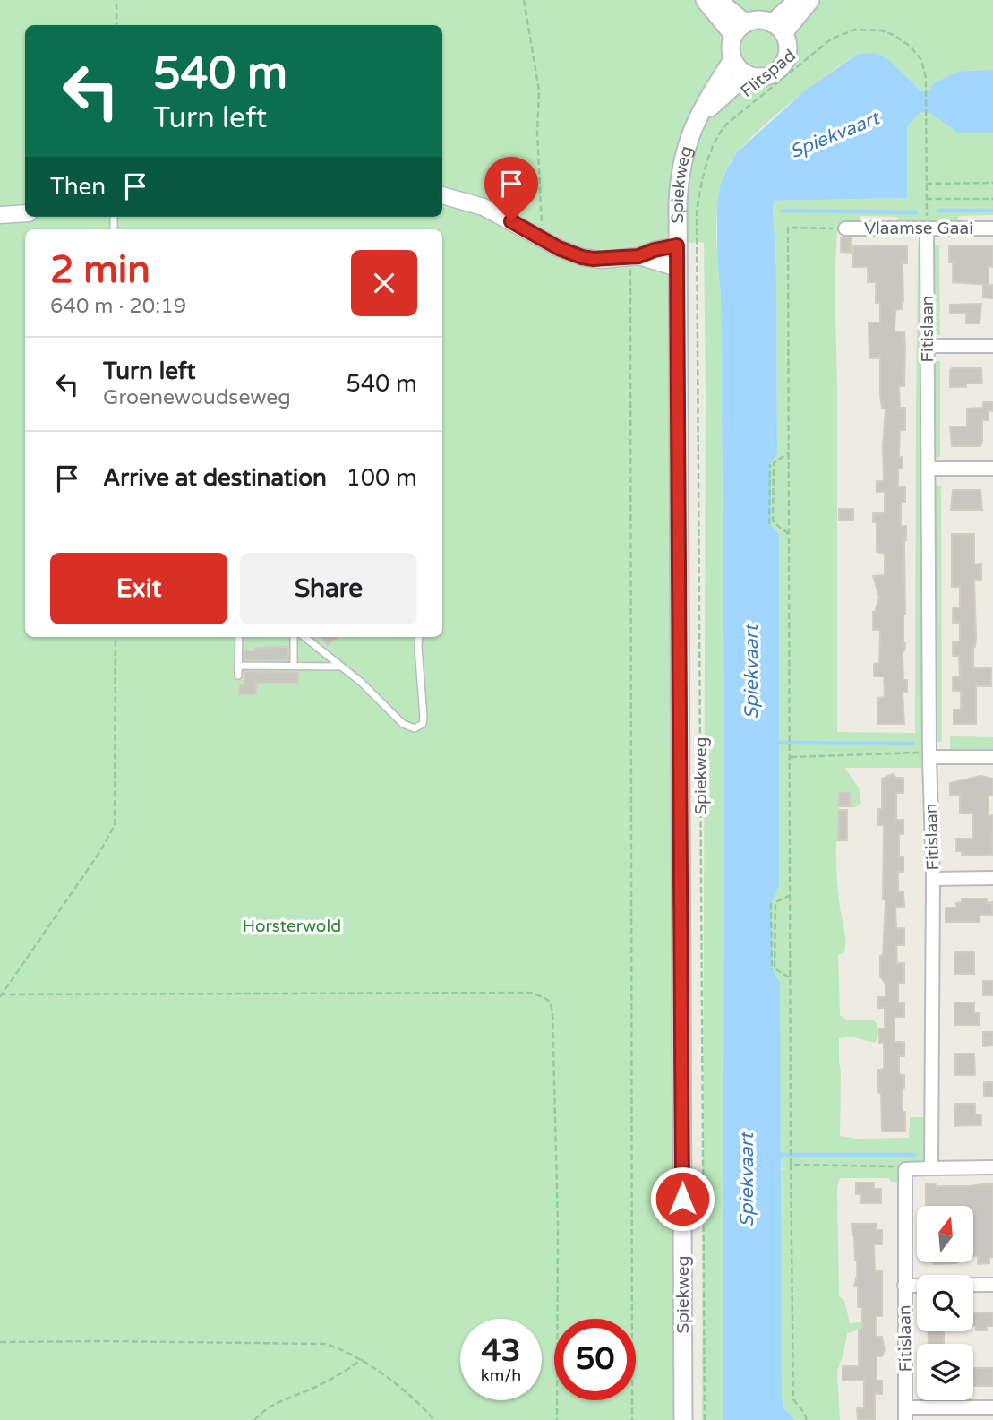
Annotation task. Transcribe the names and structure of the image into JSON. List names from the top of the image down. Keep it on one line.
{"streets":{"main road":["Spiekweg"],"street":["Vlaamse Gaai","Fitislaan"],"path":["Flitspad"]},"crossings":[["Flitspad","Spiekweg"],["Vlaamse Gaai","Fitislaan"]],"water":["Spiekvaart"],"parks":["Horsterwold"],"north":"top","page":{"turn":["540 m","Turn left"],"then":"Then","heading":["2 min","640 m · 20:19"],"list":[{"name":"Turn left","note":"Groenewoudseweg","value":"540 m"},{"name":"Arrive at destination","value":"100 m"}],"buttons":["Exit","Share"],"speed":"43 km/h","limit":"50"}}
